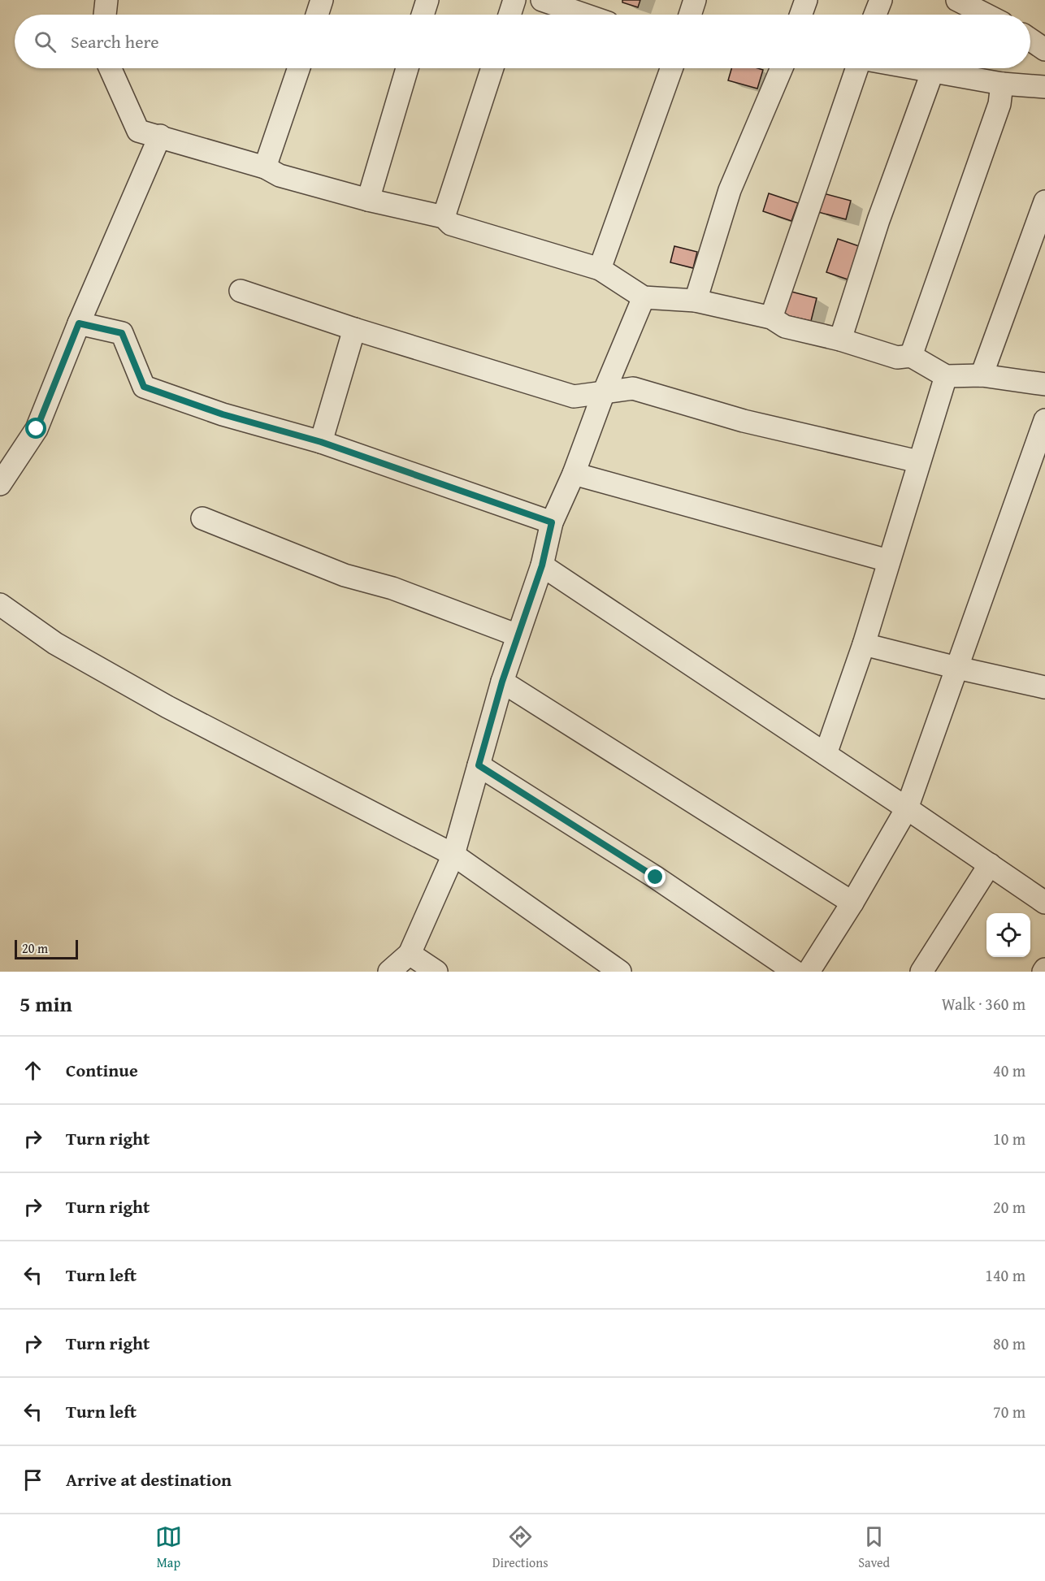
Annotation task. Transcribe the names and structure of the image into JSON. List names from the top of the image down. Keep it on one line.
{"scale_bar":"20 m","page":{"search":"Search here","scale":"20 m","heading":["5 min","Walk · 360 m"],"list":[["Continue","40 m"],["Turn right","10 m"],["Turn right","20 m"],["Turn left","140 m"],["Turn right","80 m"],["Turn left","70 m"],"Arrive at destination"],"nav":["Map","Directions","Saved"]}}
